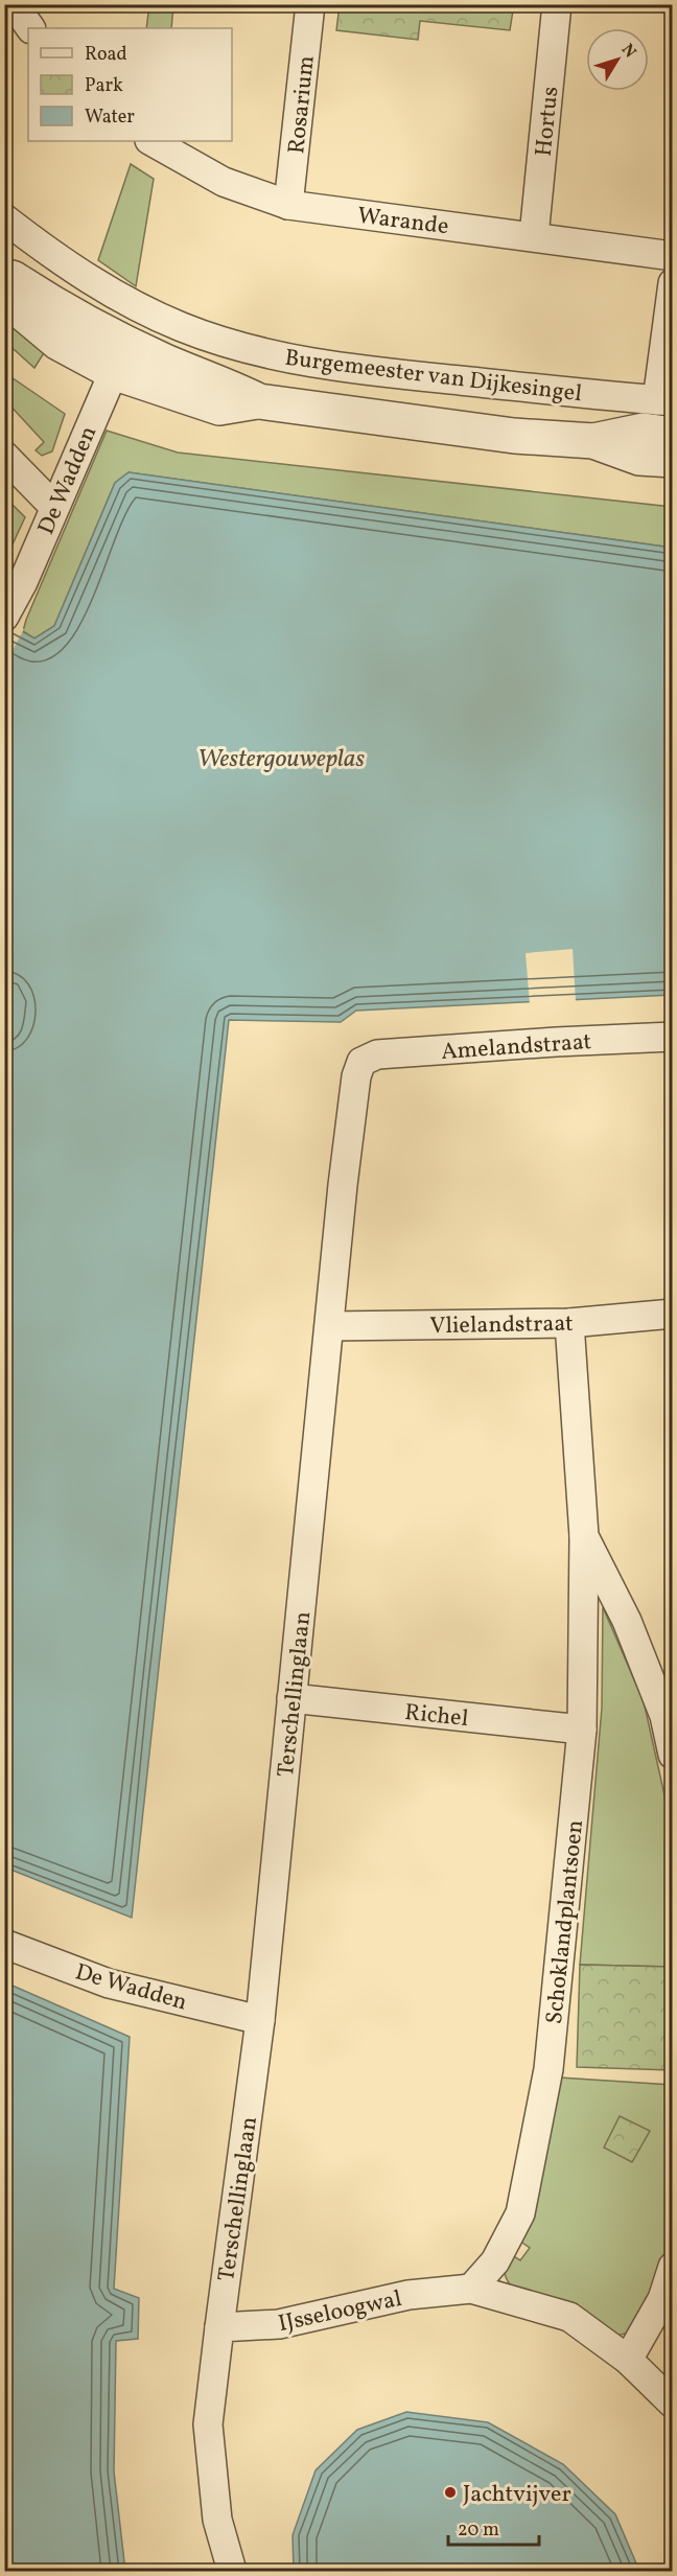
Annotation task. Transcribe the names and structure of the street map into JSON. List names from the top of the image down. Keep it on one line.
{"streets":{"street":["Rosarium","Hortus","Warande","Burgemeester van Dijkesingel","De Wadden","Amelandstraat","Vlielandstraat","Terschellinglaan","Richel","Schoklandplantsoen","IJsseloogwal"]},"crossings":[["Rosarium","Warande"],["Hortus","Warande"],["Burgemeester van Dijkesingel","De Wadden"],["De Wadden","Terschellinglaan"],["Amelandstraat","Terschellinglaan"],["Vlielandstraat","Terschellinglaan"],["Vlielandstraat","Schoklandplantsoen"],["Terschellinglaan","Richel"],["Terschellinglaan","IJsseloogwal"],["Richel","Schoklandplantsoen"],["Schoklandplantsoen","IJsseloogwal"]],"water":["Westergouweplas"],"places":["Jachtvijver"],"legend":["Road","Park","Water"],"scale_bar":"20 m","north":"top right"}
